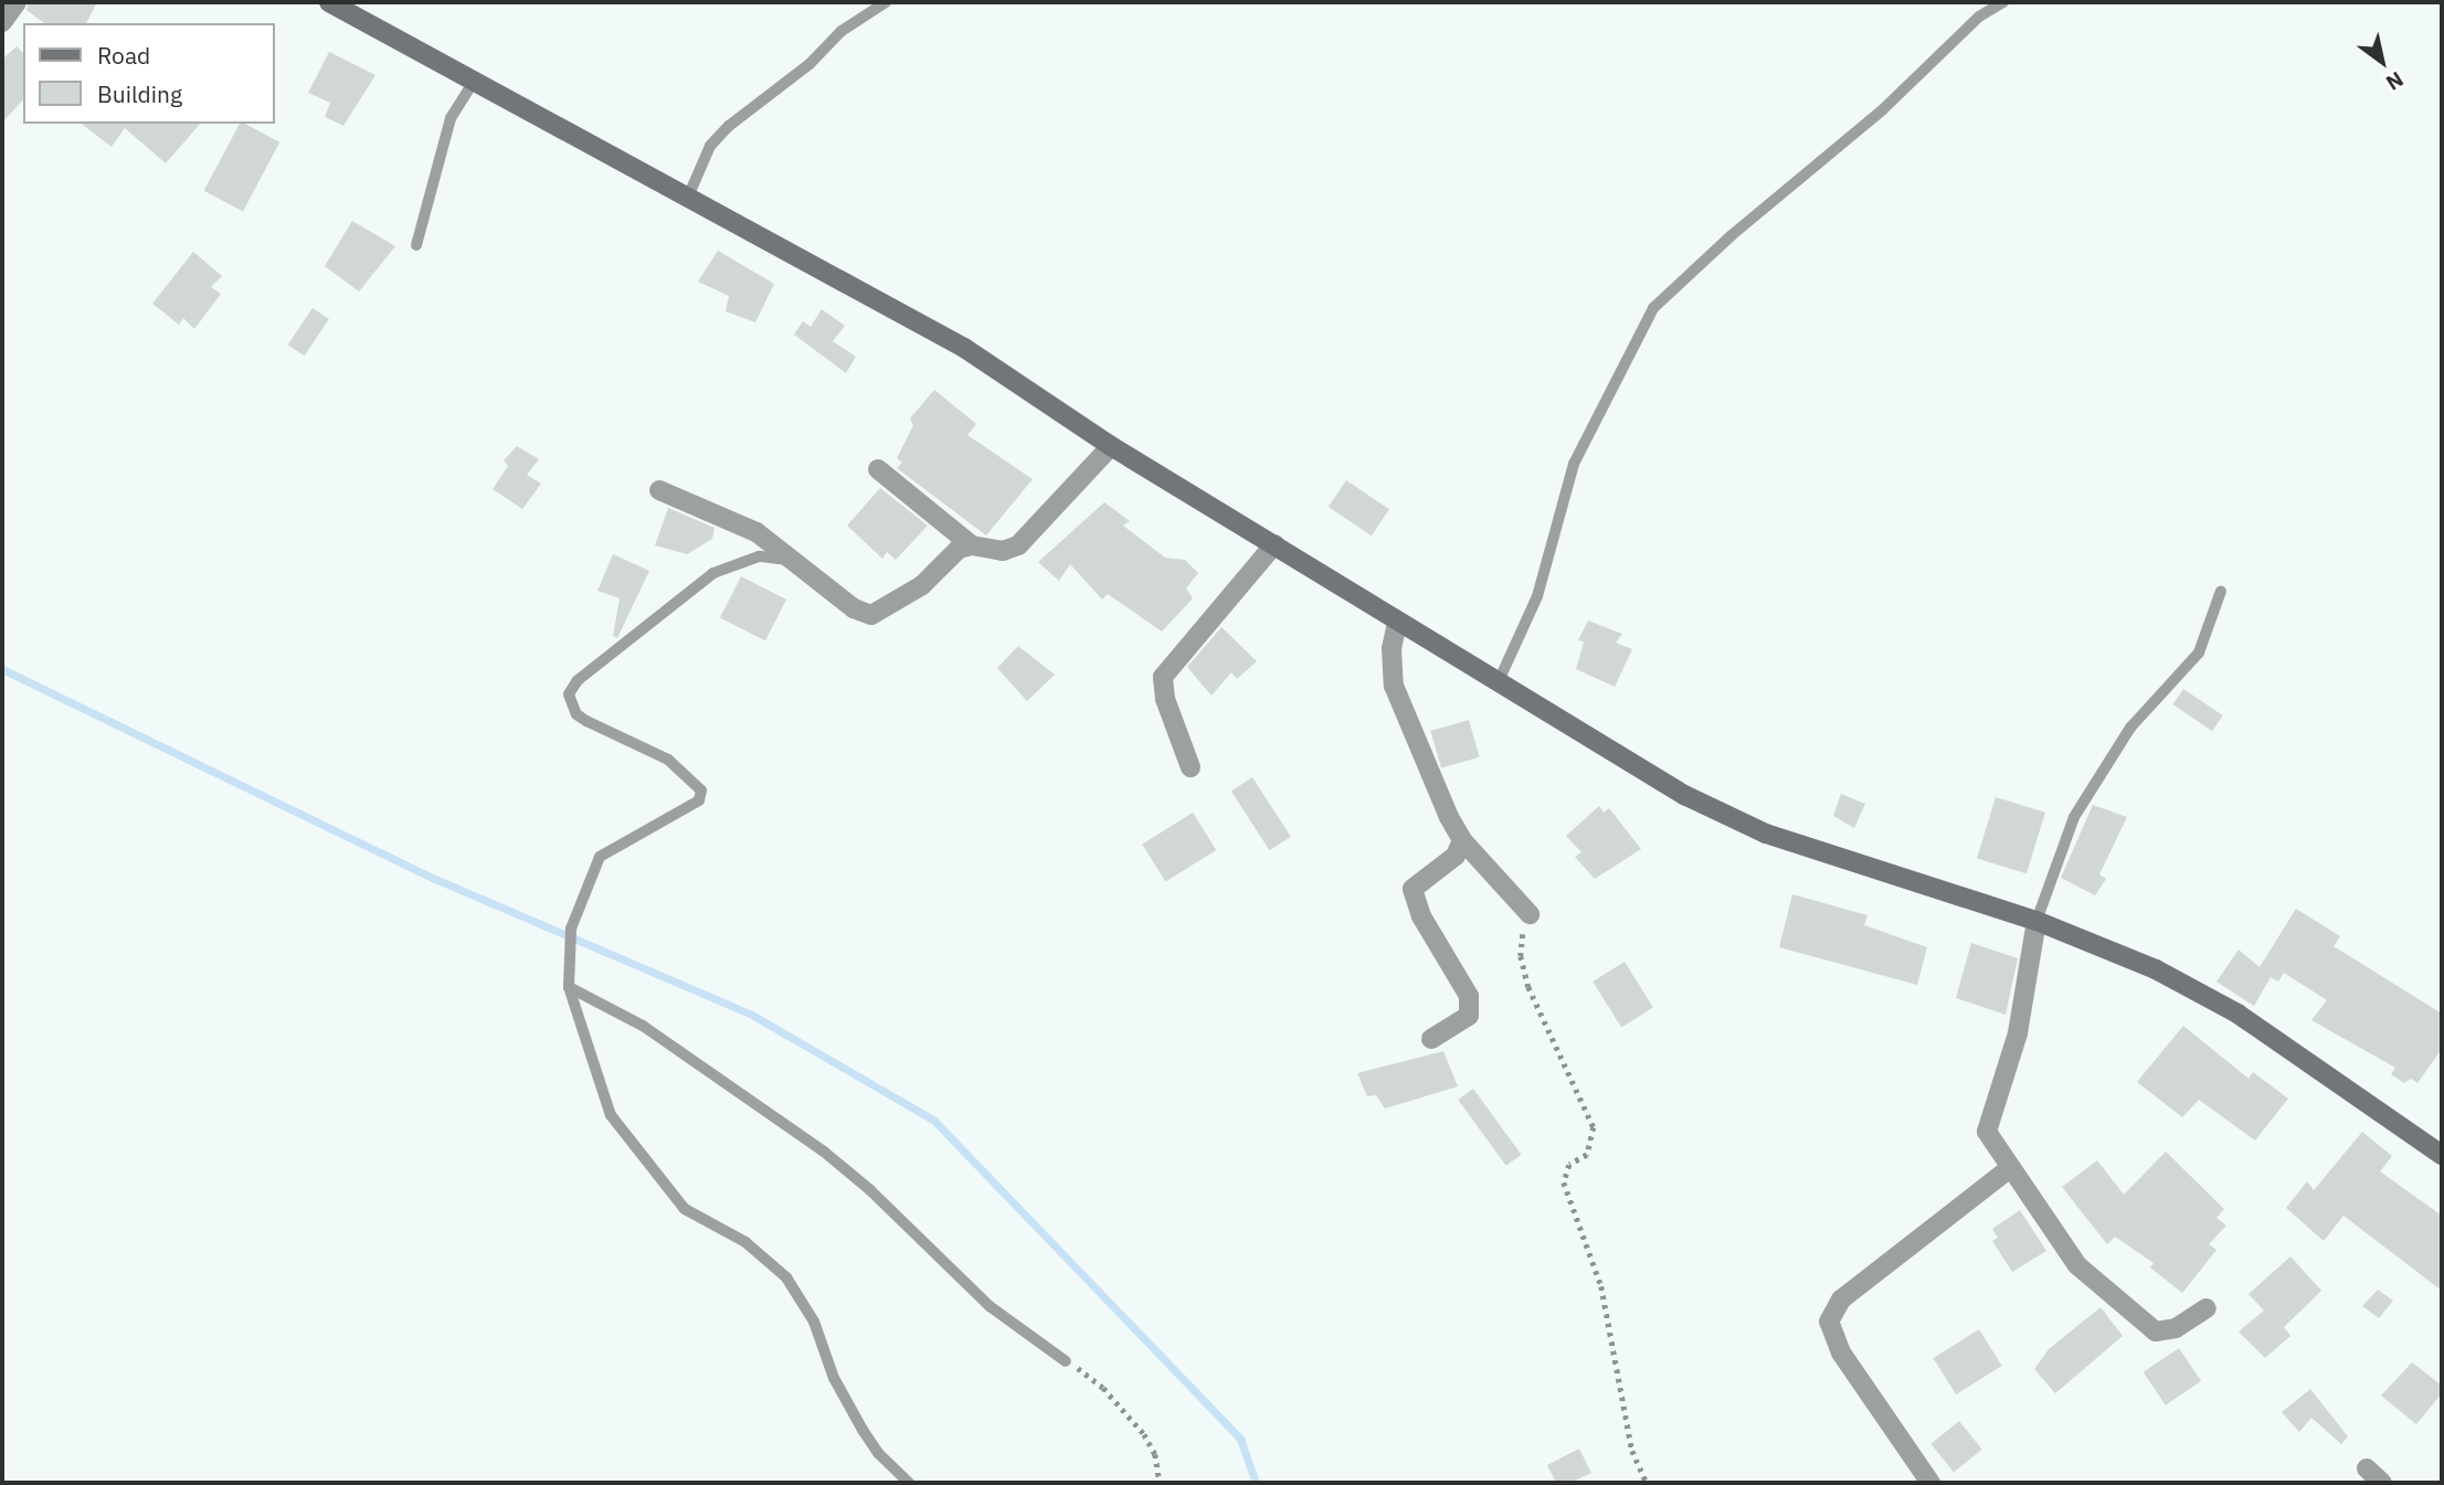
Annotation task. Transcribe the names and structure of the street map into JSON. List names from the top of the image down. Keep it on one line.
{"legend":["Road","Building"],"north":"bottom right"}
